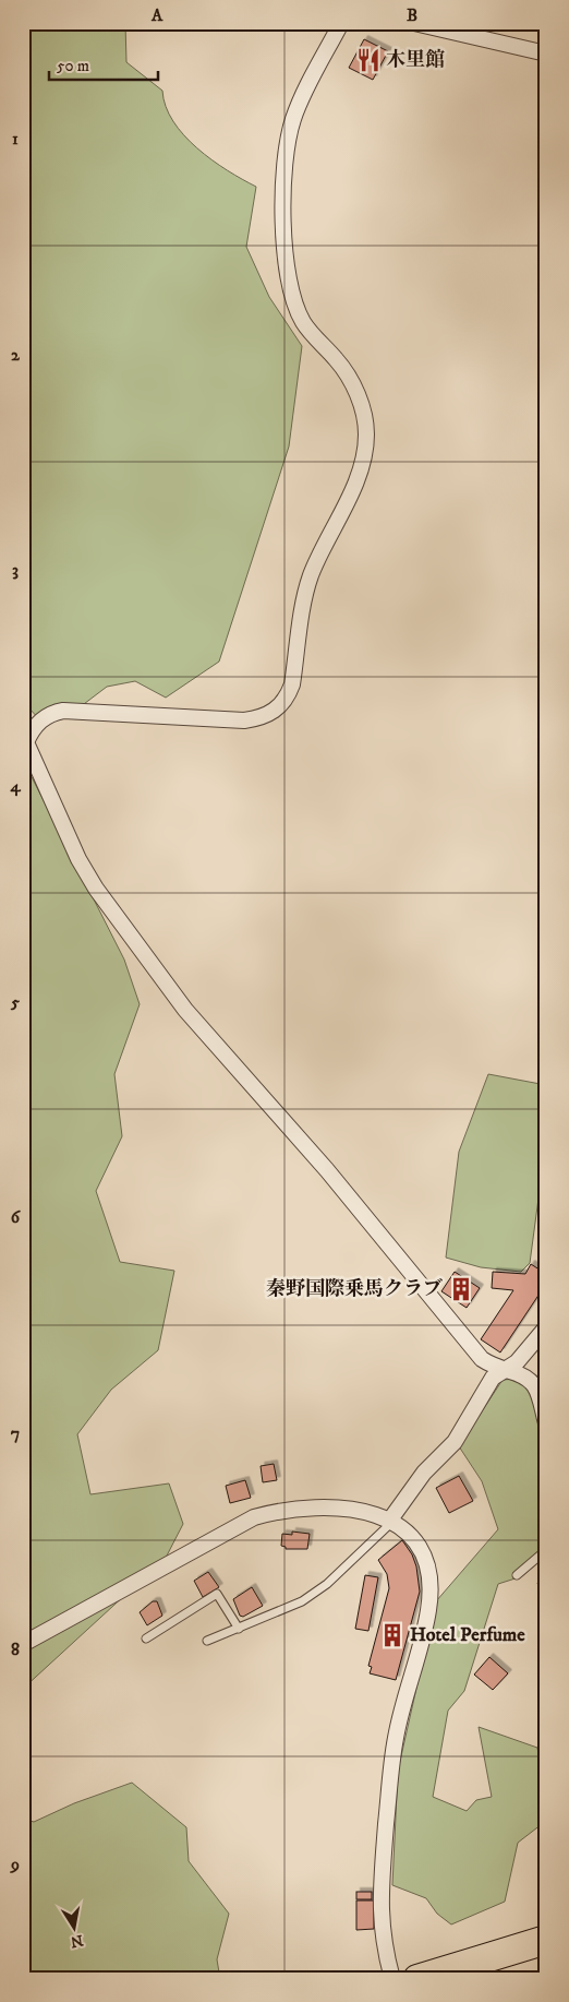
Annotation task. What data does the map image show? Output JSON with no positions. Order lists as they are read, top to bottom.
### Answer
{
  "places": {
    "restaurant": ["木里館"],
    "building": ["秦野国際乗馬クラブ", "Hotel Perfume"]
  },
  "scale_bar": "50 m",
  "north": "bottom",
  "grid": {
    "columns": ["A", "B"],
    "rows": [
      "1",
      "2",
      "3",
      "4",
      "5",
      "6",
      "7",
      "8",
      "9"
    ]
  }
}
